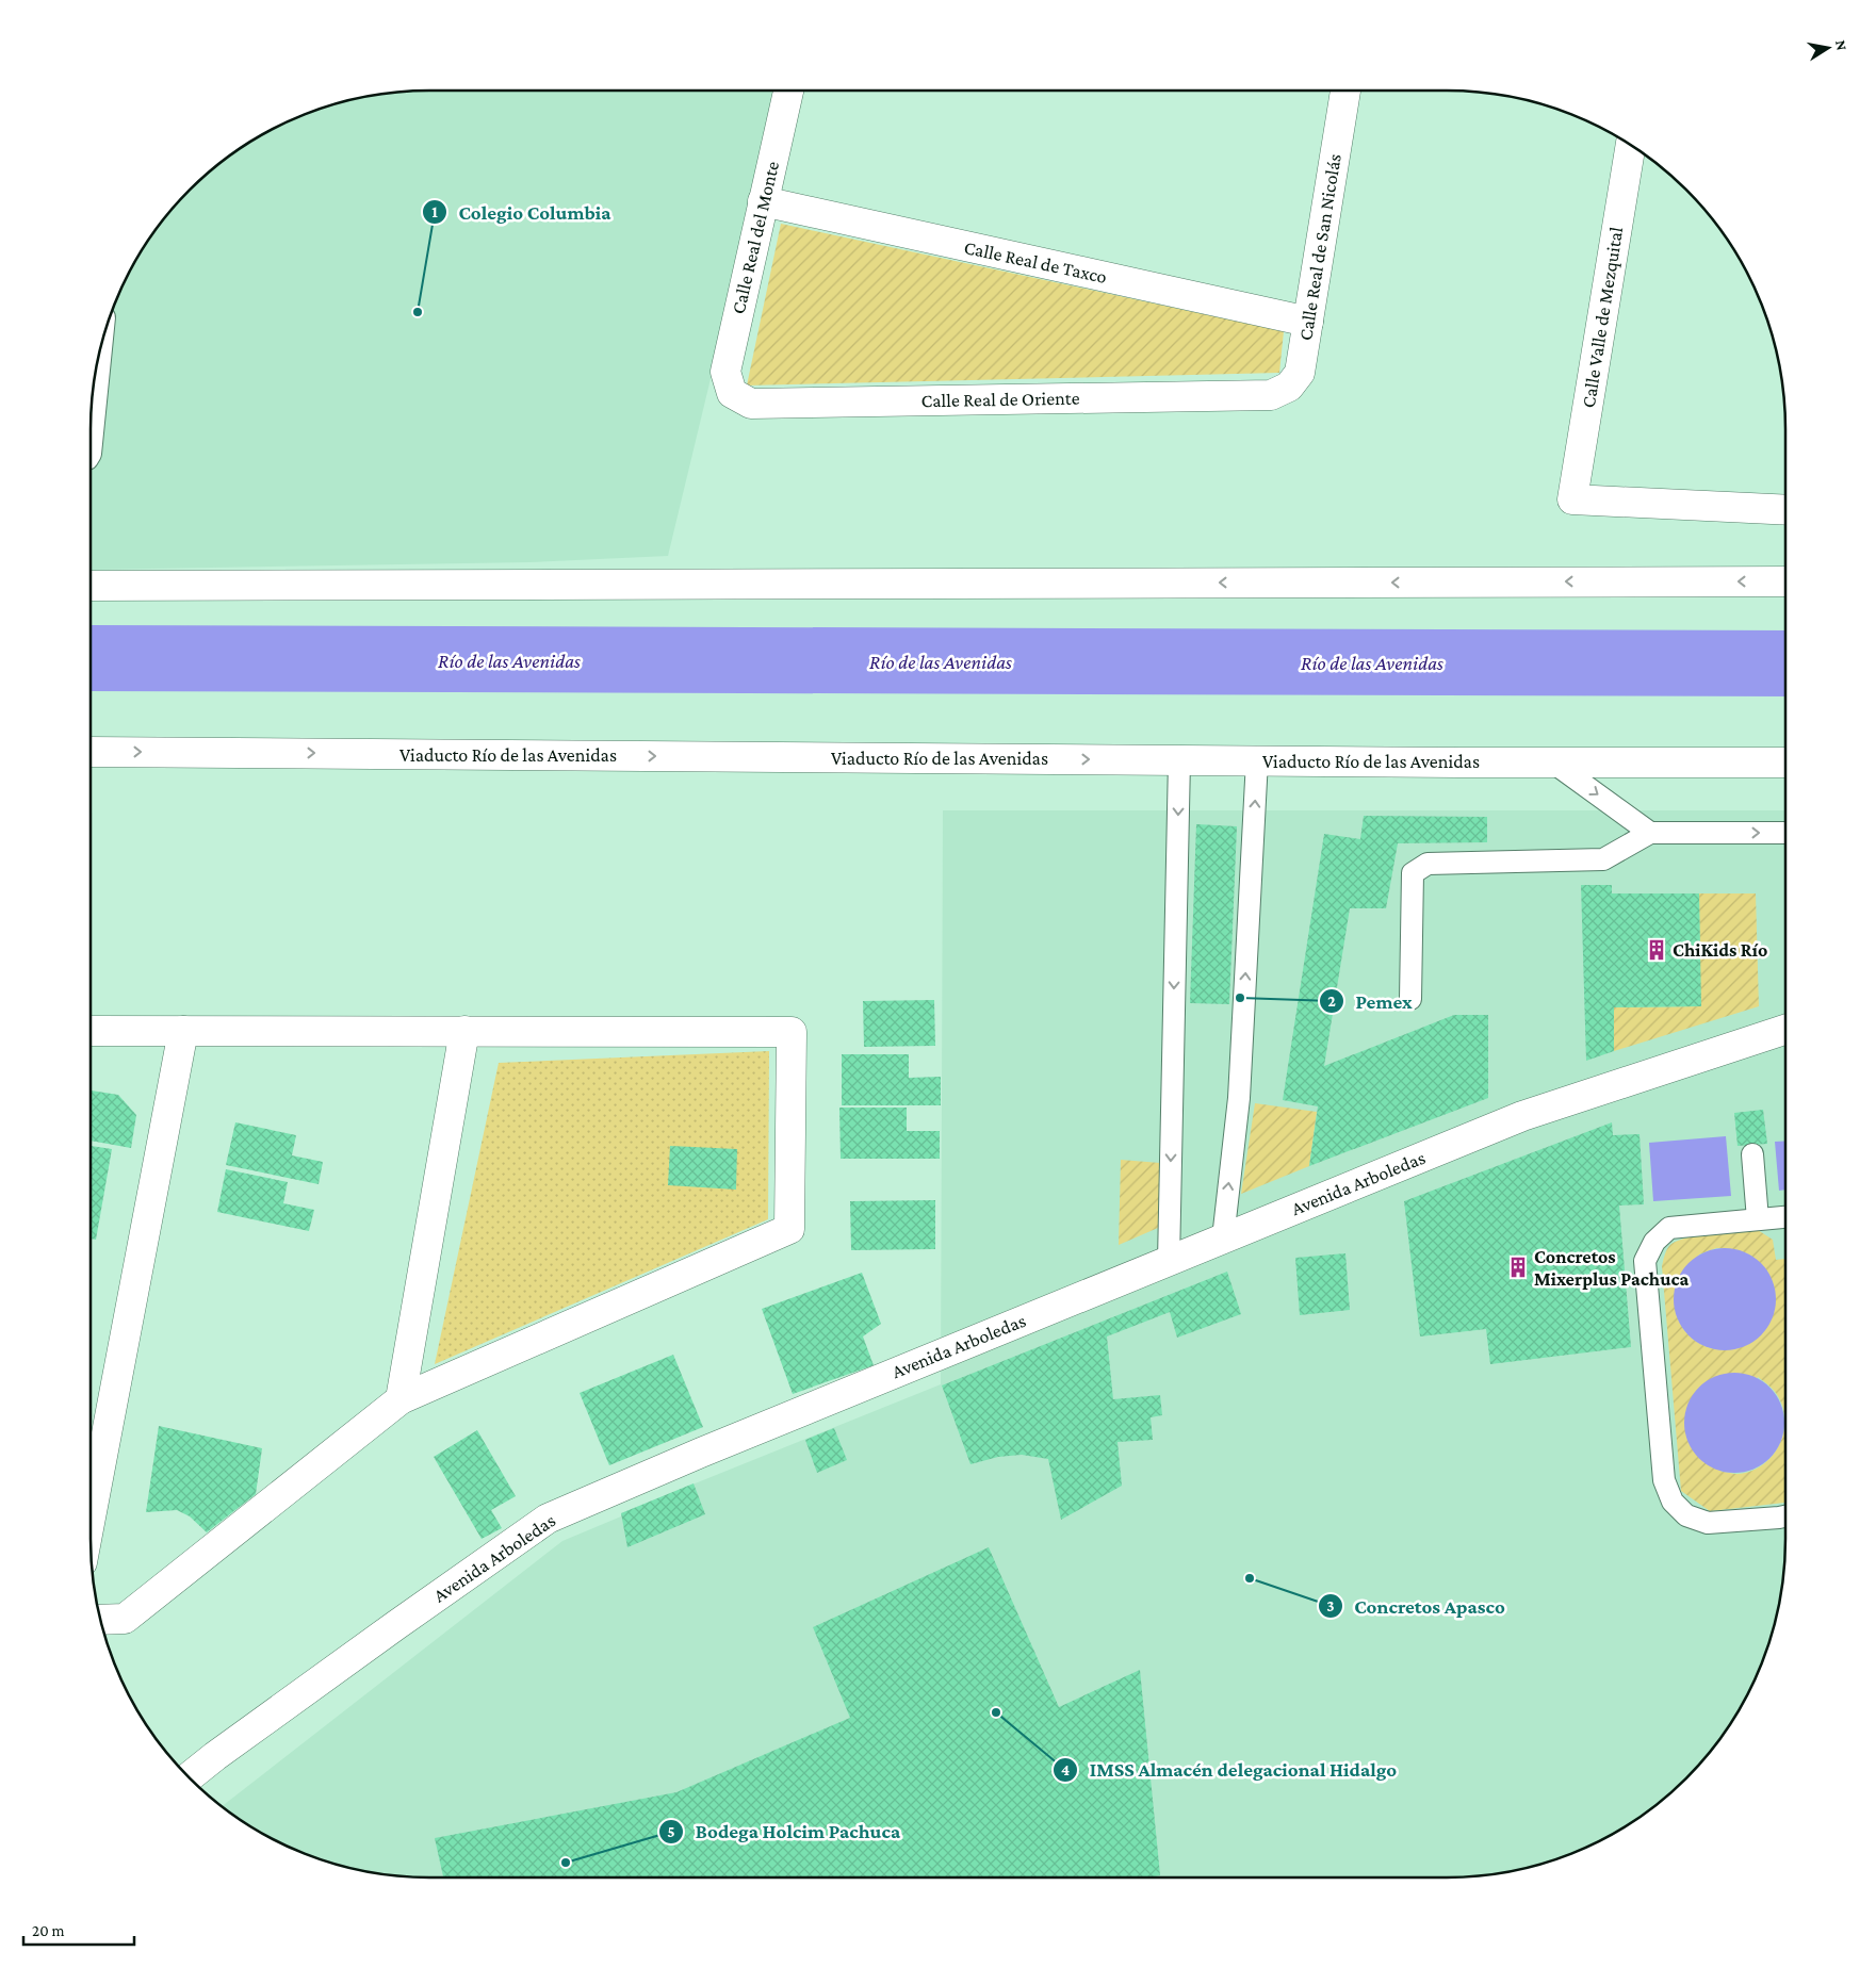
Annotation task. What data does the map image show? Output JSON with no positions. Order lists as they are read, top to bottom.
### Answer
{
  "streets": {
    "street": [
      "Calle Real del Monte",
      "Calle Real de San Nicolás",
      "Calle Real de Taxco",
      "Calle Valle de Mezquital",
      "Calle Real de Oriente",
      "Viaducto Río de las Avenidas",
      "Avenida Arboledas"
    ]
  },
  "crossings": [
    ["Calle Real del Monte", "Calle Real de Taxco"],
    ["Calle Real del Monte", "Calle Real de Oriente"],
    ["Calle Real de San Nicolás", "Calle Real de Taxco"],
    ["Calle Real de San Nicolás", "Calle Real de Oriente"]
  ],
  "water": ["Río de las Avenidas"],
  "places": {
    "other": [
      "Colegio Columbia",
      "Pemex",
      "Concretos Apasco",
      "IMSS Almacén delegacional Hidalgo",
      "Bodega Holcim Pachuca"
    ],
    "building": ["ChiKids Río", "Concretos Mixerplus Pachuca"]
  },
  "scale_bar": "20 m",
  "north": "right"
}
